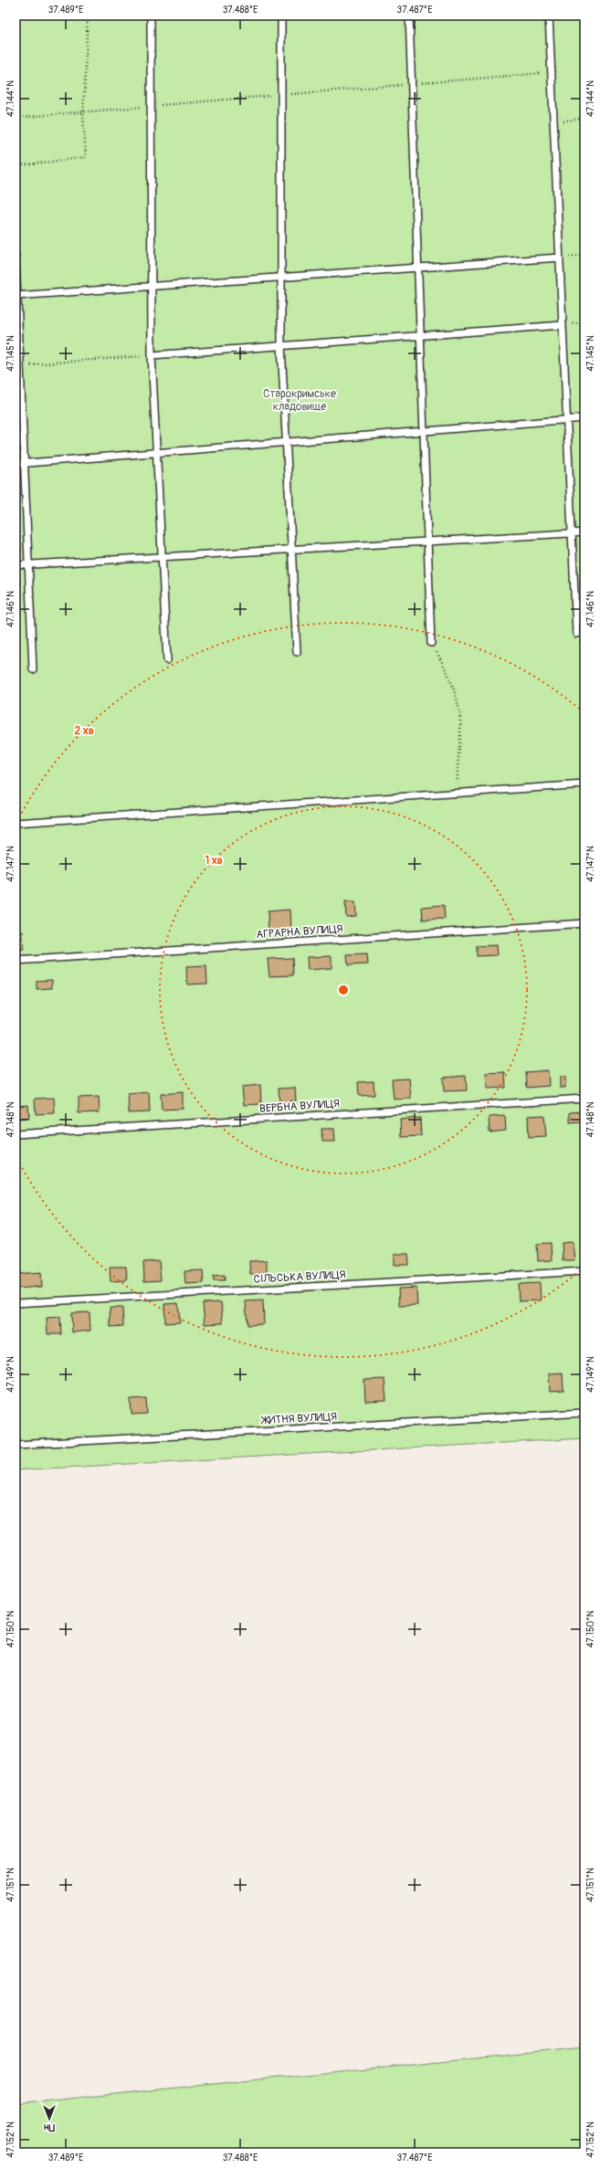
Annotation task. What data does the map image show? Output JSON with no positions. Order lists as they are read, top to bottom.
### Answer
{
  "streets": {
    "lane": [
      "АГРАРНА ВУЛИЦЯ",
      "ВЕРБНА ВУЛИЦЯ",
      "СІЛЬСЬКА ВУЛИЦЯ",
      "ЖИТНЯ ВУЛИЦЯ"
    ]
  },
  "parks": ["Старокримське кладовище"],
  "north": "bottom",
  "coordinates": [
    "37.489°E",
    "37.488°E",
    "37.487°E",
    "47.144°N",
    "47.145°N",
    "47.146°N",
    "47.147°N",
    "47.148°N",
    "47.149°N",
    "47.150°N",
    "47.151°N",
    "47.152°N"
  ],
  "rings": ["2 хв", "1 хв"]
}
